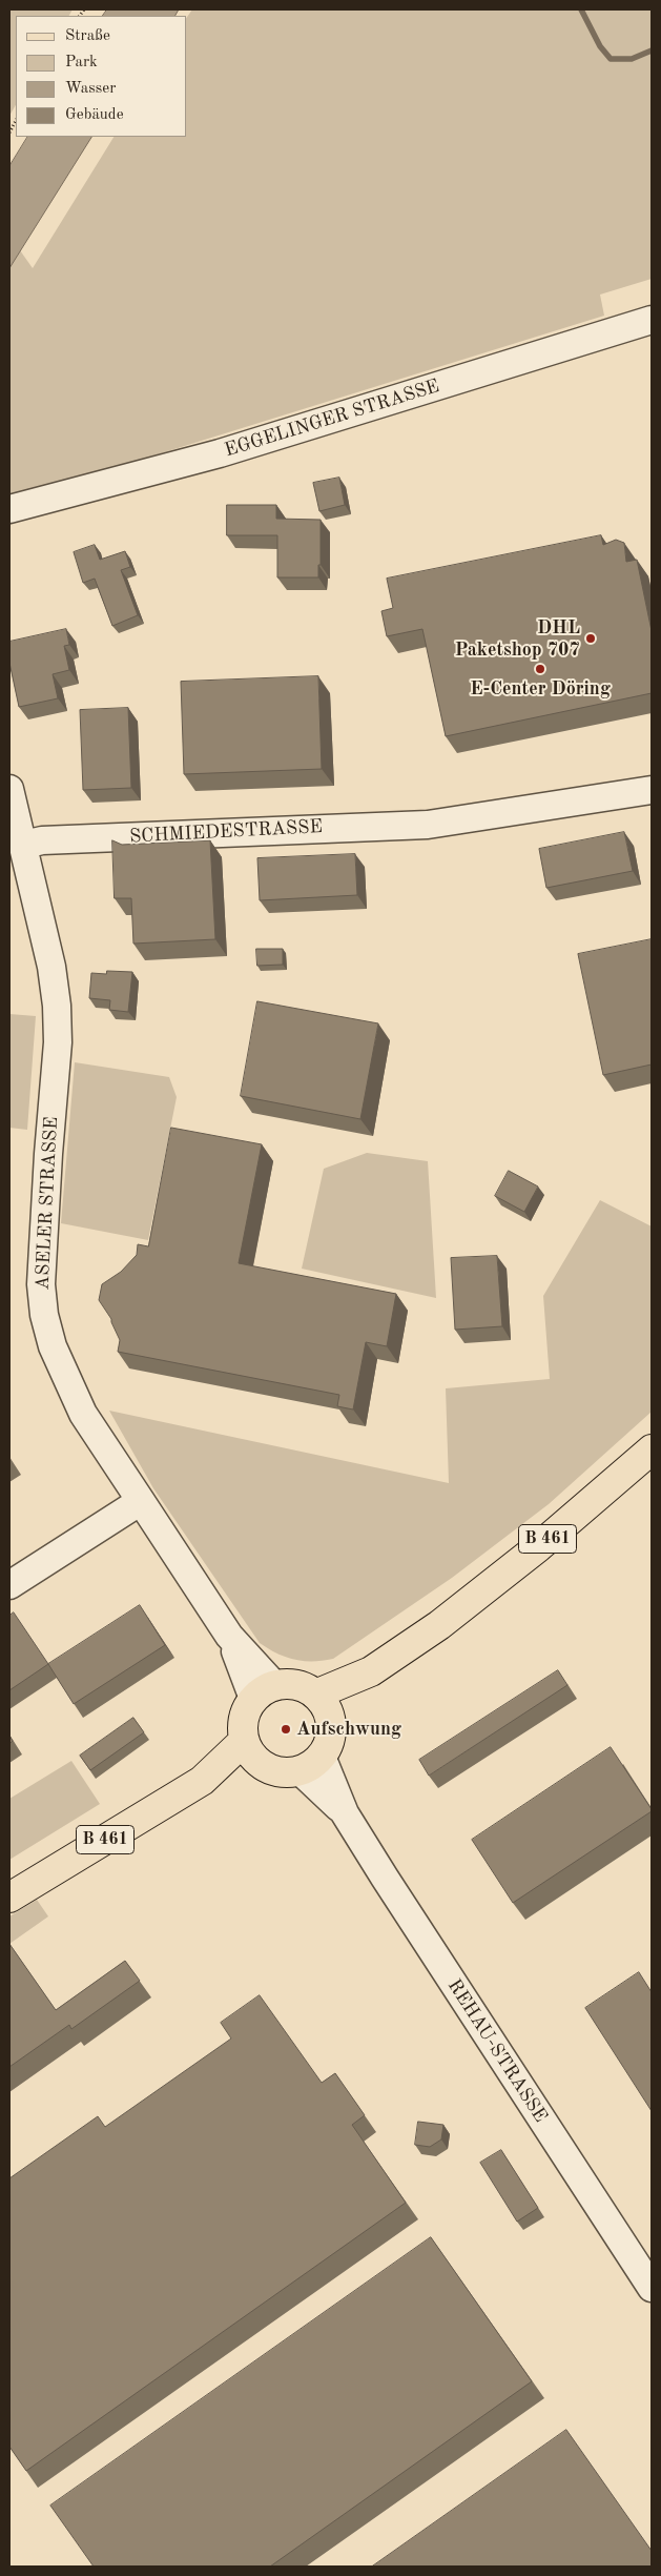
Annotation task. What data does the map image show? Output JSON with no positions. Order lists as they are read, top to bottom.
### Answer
{
  "streets": {
    "main road": ["B 461"],
    "street": [
      "EGGELINGER STRASSE",
      "SCHMIEDESTRASSE",
      "ASELER STRASSE",
      "REHAU-STRASSE"
    ]
  },
  "crossings": [
    ["SCHMIEDESTRASSE", "ASELER STRASSE"],
    ["ASELER STRASSE", "B 461"],
    ["ASELER STRASSE", "REHAU-STRASSE"],
    ["B 461", "REHAU-STRASSE"]
  ],
  "places": ["DHL Paketshop 707", "E-Center Döring", "Aufschwung"],
  "legend": [
    "Straße",
    "Park",
    "Wasser",
    "Gebäude"
  ]
}
